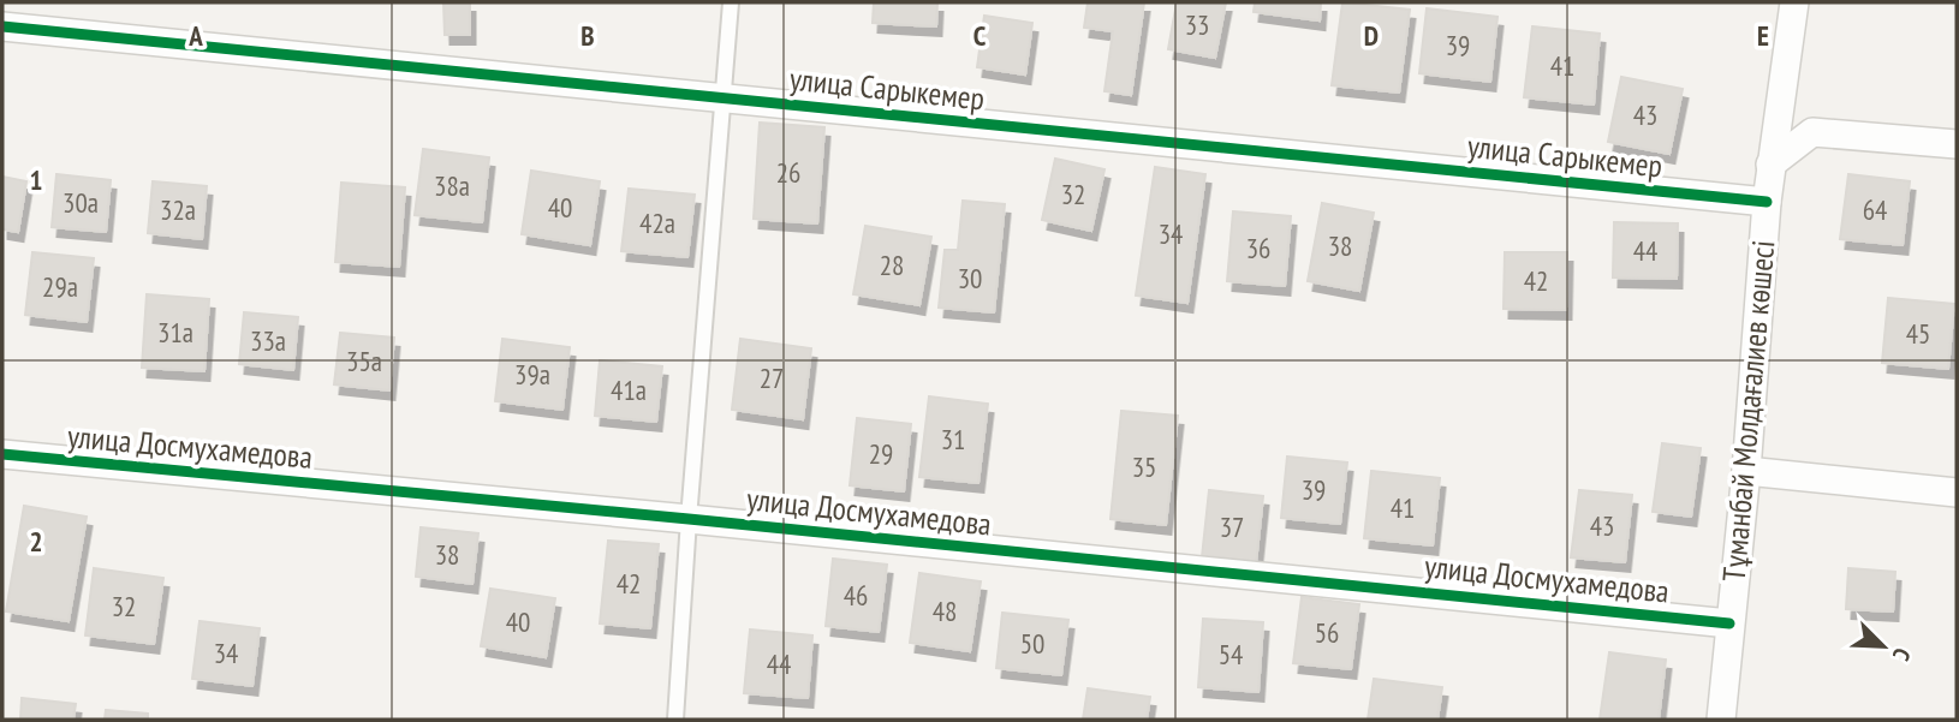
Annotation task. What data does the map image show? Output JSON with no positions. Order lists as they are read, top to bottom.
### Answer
{
  "streets": {
    "street": ["улица Сарыкемер", "Тұманбай Молдағалиев көшесі", "улица Досмухамедова"]
  },
  "crossings": [
    ["улица Сарыкемер", "Тұманбай Молдағалиев көшесі"],
    ["Тұманбай Молдағалиев көшесі", "улица Досмухамедова"]
  ],
  "house_numbers": [
    "33",
    "39",
    "41",
    "43",
    "26",
    "38а",
    "32",
    "30а",
    "40",
    "32а",
    "64",
    "42а",
    "34",
    "38",
    "36",
    "44",
    "28",
    "30",
    "42",
    "29а",
    "31а",
    "45",
    "33а",
    "35а",
    "39а",
    "27",
    "41а",
    "31",
    "29",
    "35",
    "39",
    "41",
    "43",
    "37",
    "38",
    "42",
    "46",
    "32",
    "48",
    "40",
    "56",
    "50",
    "34",
    "54",
    "44"
  ],
  "north": "bottom right",
  "grid": {
    "columns": [
      "A",
      "B",
      "C",
      "D",
      "E"
    ],
    "rows": ["1", "2"]
  }
}
